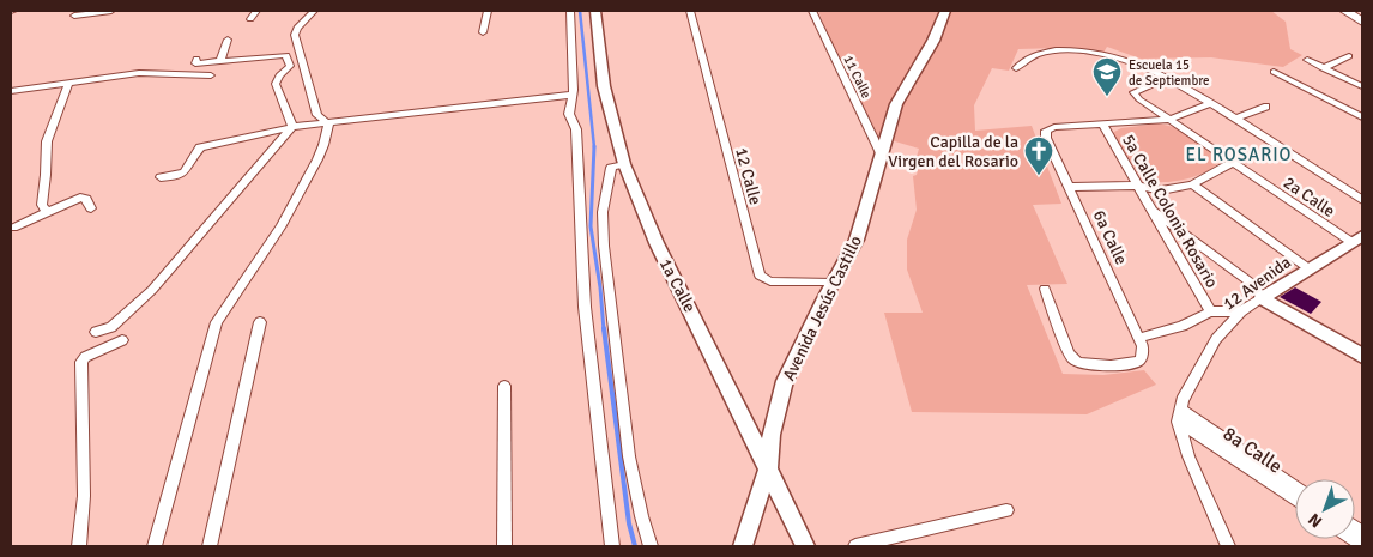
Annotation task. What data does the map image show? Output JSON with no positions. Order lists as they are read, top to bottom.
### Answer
{
  "streets": {
    "street": [
      "11 Calle",
      "12 Calle",
      "2a Calle",
      "5a Calle Colonia Rosario",
      "6a Calle",
      "12 Avenida",
      "1a Calle",
      "Avenida Jesús Castillo",
      "8a Calle"
    ]
  },
  "crossings": [
    ["11 Calle", "Avenida Jesús Castillo"],
    ["12 Calle", "Avenida Jesús Castillo"],
    ["2a Calle", "12 Avenida"],
    ["5a Calle Colonia Rosario", "6a Calle"],
    ["12 Avenida", "8a Calle"],
    ["1a Calle", "Avenida Jesús Castillo"]
  ],
  "districts": ["EL ROSARIO"],
  "places": {
    "school or university": ["Escuela 15 de Septiembre"],
    "church": ["Capilla de la Virgen del Rosario"]
  },
  "north": "bottom left"
}
